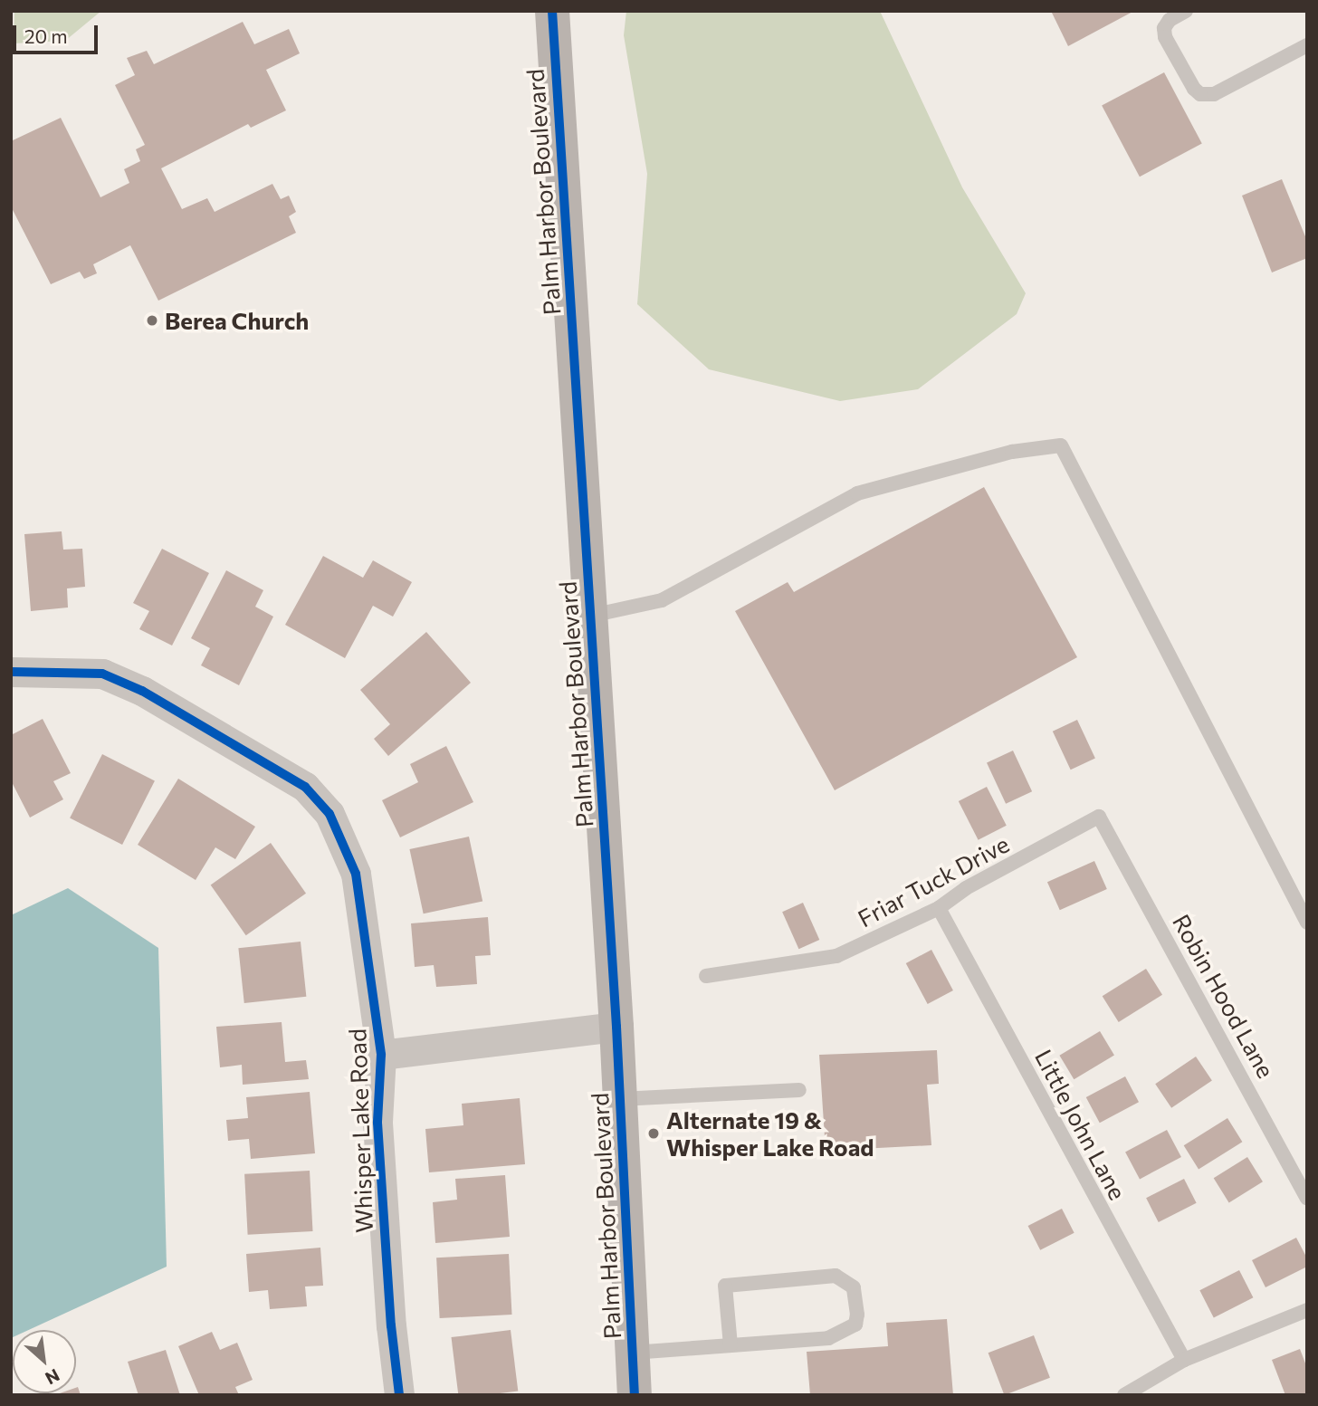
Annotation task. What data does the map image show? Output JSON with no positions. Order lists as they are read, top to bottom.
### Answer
{
  "streets": {
    "main road": ["Palm Harbor Boulevard"],
    "street": ["Whisper Lake Road"],
    "lane": ["Friar Tuck Drive", "Robin Hood Lane", "Little John Lane"]
  },
  "crossings": [
    ["Palm Harbor Boulevard", "Whisper Lake Road"],
    ["Friar Tuck Drive", "Robin Hood Lane"],
    ["Friar Tuck Drive", "Little John Lane"]
  ],
  "places": ["Berea Church", "Alternate 19 & Whisper Lake Road"],
  "scale_bar": "20 m",
  "north": "bottom right"
}
